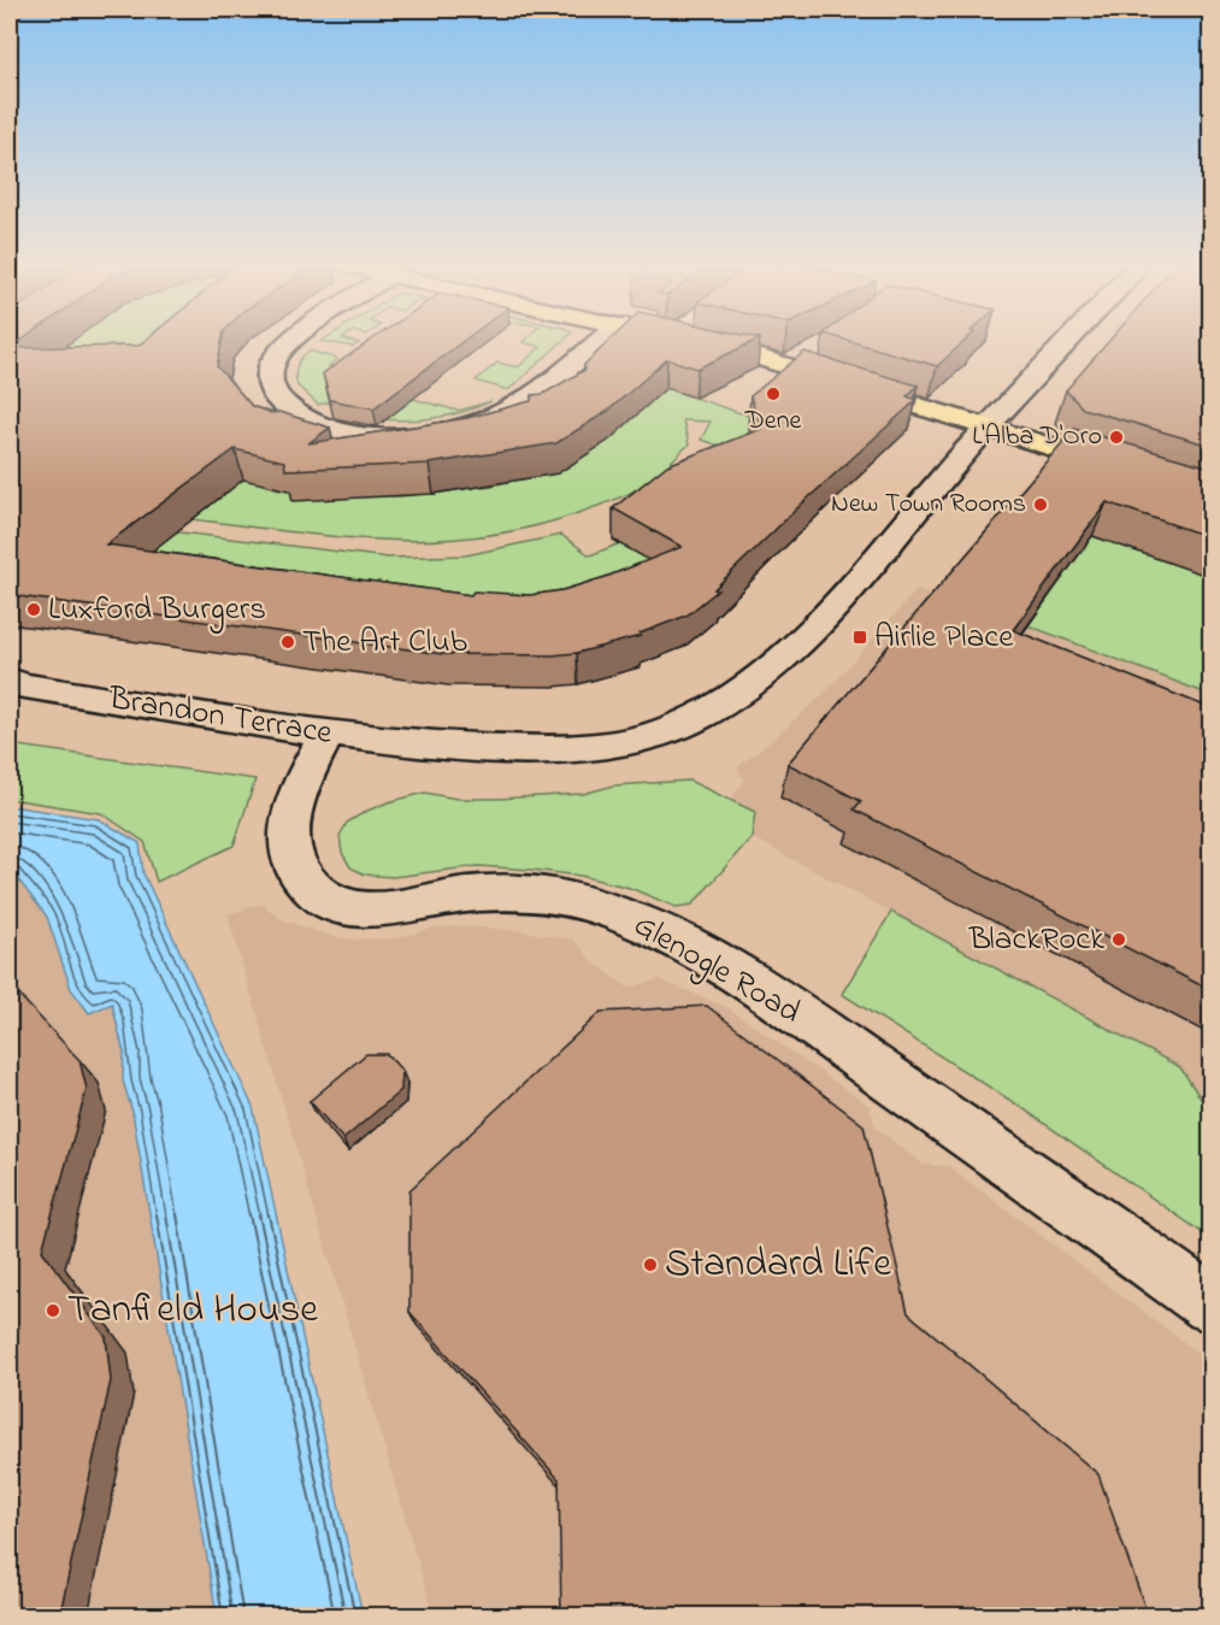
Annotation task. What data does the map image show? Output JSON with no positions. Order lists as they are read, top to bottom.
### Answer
{
  "streets": {
    "street": ["Brandon Terrace", "Glenogle Road"]
  },
  "crossings": [
    ["Brandon Terrace", "Glenogle Road"]
  ],
  "places": {
    "other": [
      "Dene",
      "L'Alba D'Oro",
      "New Town Rooms",
      "Luxford Burgers",
      "The Art Club",
      "BlackRock",
      "Standard Life",
      "Tanfield House"
    ],
    "transit": ["Airlie Place"]
  }
}
